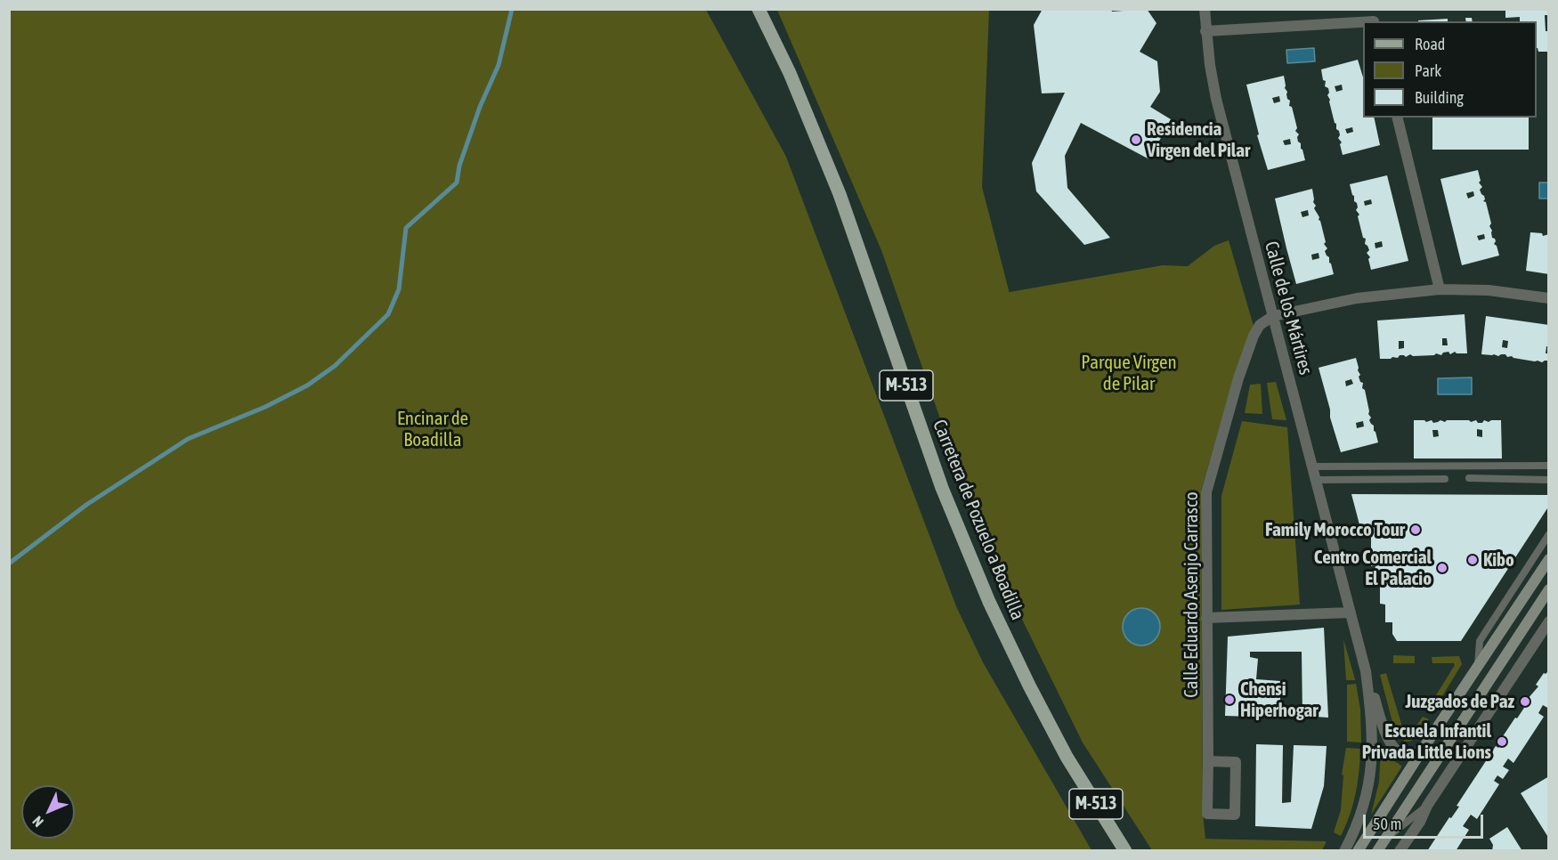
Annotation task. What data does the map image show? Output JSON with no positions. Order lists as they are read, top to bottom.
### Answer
{
  "streets": {
    "main road": ["M-513", "Carretera de Pozuelo a Boadilla"],
    "street": ["Calle de los Mártires", "Calle Eduardo Asenjo Carrasco"]
  },
  "crossings": [
    ["Calle de los Mártires", "Calle Eduardo Asenjo Carrasco"]
  ],
  "parks": ["Parque Virgen de Pilar", "Encinar de Boadilla"],
  "places": [
    "Residencia Virgen del Pilar",
    "Family Morocco Tour",
    "Kibo",
    "Centro Comercial El Palacio",
    "Chensi Hiperhogar",
    "Juzgados de Paz",
    "Escuela Infantil Privada Little Lions"
  ],
  "legend": ["Road", "Park", "Building"],
  "scale_bar": "50 m",
  "north": "bottom left"
}
